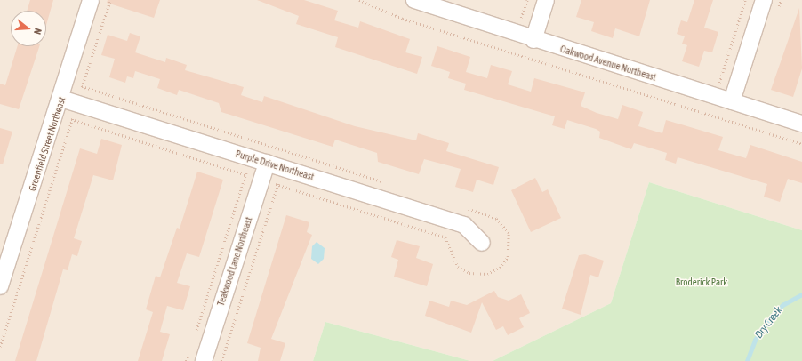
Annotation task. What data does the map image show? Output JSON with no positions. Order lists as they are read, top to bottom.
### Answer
{
  "streets": {
    "street": [
      "Oakwood Avenue Northeast",
      "Greenfield Street Northeast",
      "Purple Drive Northeast",
      "Teakwood Lane Northeast"
    ]
  },
  "crossings": [
    ["Greenfield Street Northeast", "Purple Drive Northeast"],
    ["Purple Drive Northeast", "Teakwood Lane Northeast"]
  ],
  "water": ["Dry Creek"],
  "parks": ["Broderick Park"],
  "north": "right"
}
